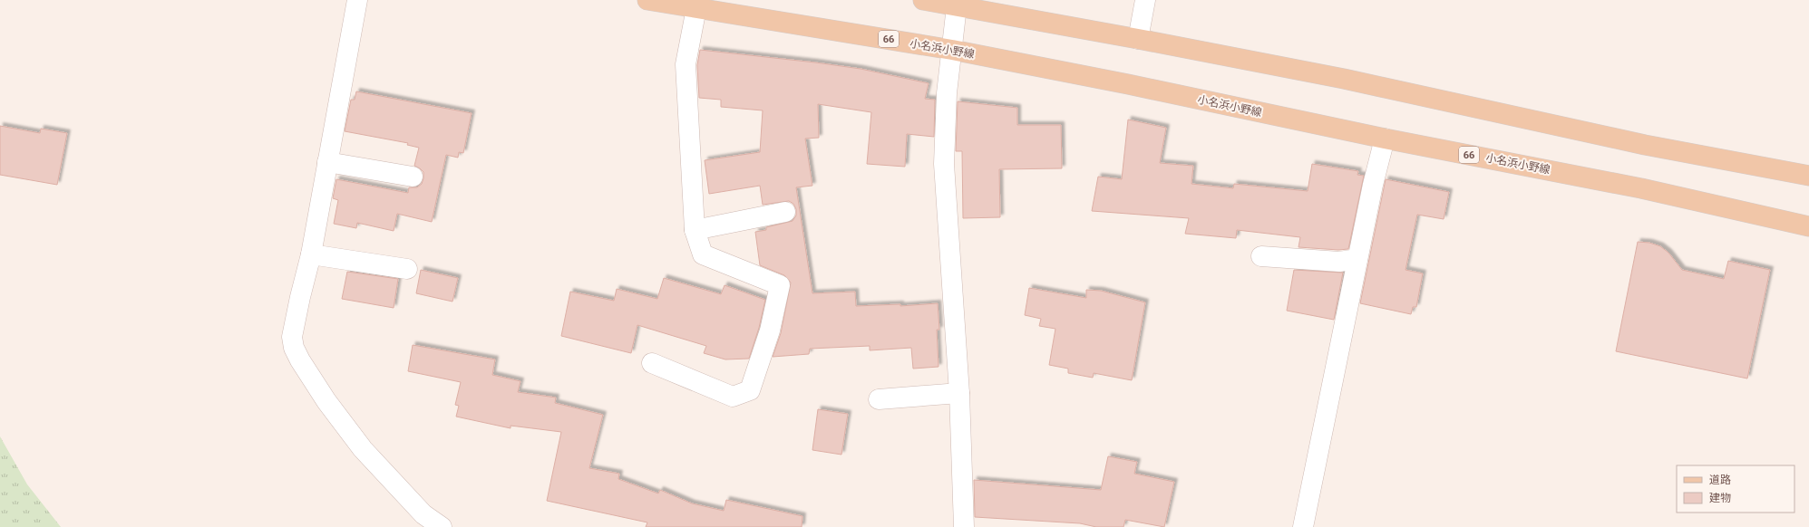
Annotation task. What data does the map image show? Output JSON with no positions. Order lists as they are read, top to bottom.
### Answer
{
  "streets": {
    "main road": ["66", "小名浜小野線"]
  },
  "legend": ["道路", "建物"]
}
